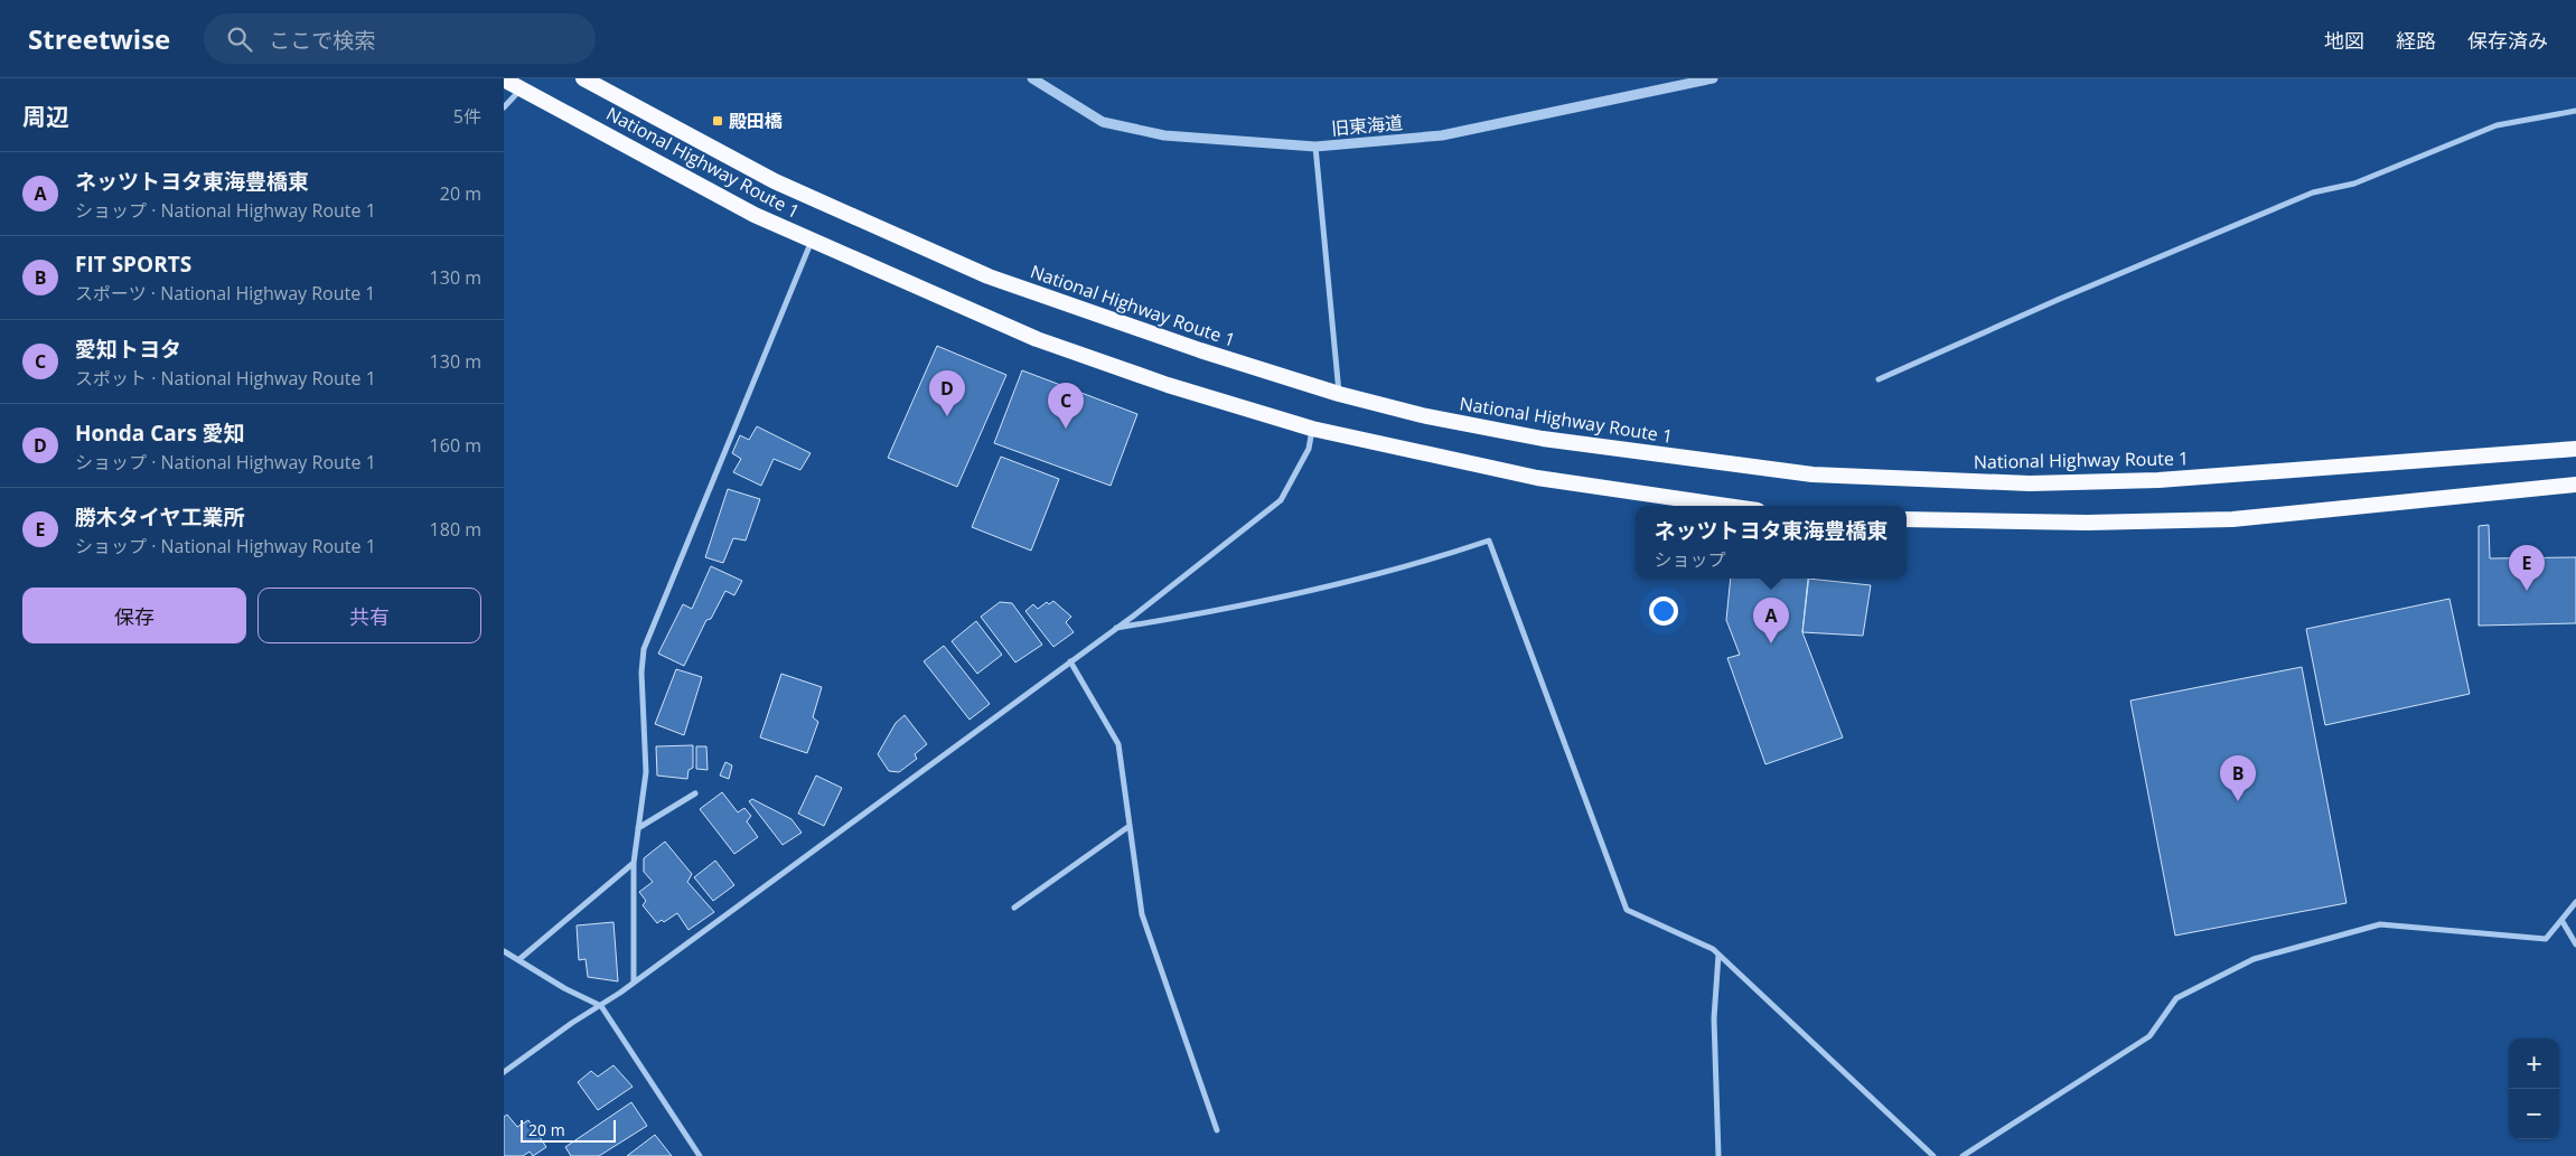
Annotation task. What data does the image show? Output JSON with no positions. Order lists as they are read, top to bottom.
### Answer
{
  "streets": {
    "highway": ["National Highway Route 1"],
    "street": ["旧東海道"]
  },
  "places": {
    "transit": ["殿田橋"]
  },
  "scale_bar": "20 m",
  "page": {
    "header": "Streetwise",
    "search": "ここで検索",
    "nav": ["地図", "経路", "保存済み"],
    "heading": ["周辺", "5件"],
    "list": [
      {
        "mark": "A",
        "name": "ネッツトヨタ東海豊橋東",
        "note": "ショップ · National Highway Route 1",
        "value": "20 m"
      },
      {
        "mark": "B",
        "name": "FIT SPORTS",
        "note": "スポーツ · National Highway Route 1",
        "value": "130 m"
      },
      {
        "mark": "C",
        "name": "愛知トヨタ",
        "note": "スポット · National Highway Route 1",
        "value": "130 m"
      },
      {
        "mark": "D",
        "name": "Honda Cars 愛知",
        "note": "ショップ · National Highway Route 1",
        "value": "160 m"
      },
      {
        "mark": "E",
        "name": "勝木タイヤ工業所",
        "note": "ショップ · National Highway Route 1",
        "value": "180 m"
      }
    ],
    "pins": [
      "D",
      "C",
      "E",
      "A",
      "B"
    ],
    "popup": ["ネッツトヨタ東海豊橋東", "ショップ"],
    "buttons": ["保存", "共有"],
    "map_buttons": ["+", "−"],
    "scale": "20 m"
  }
}
